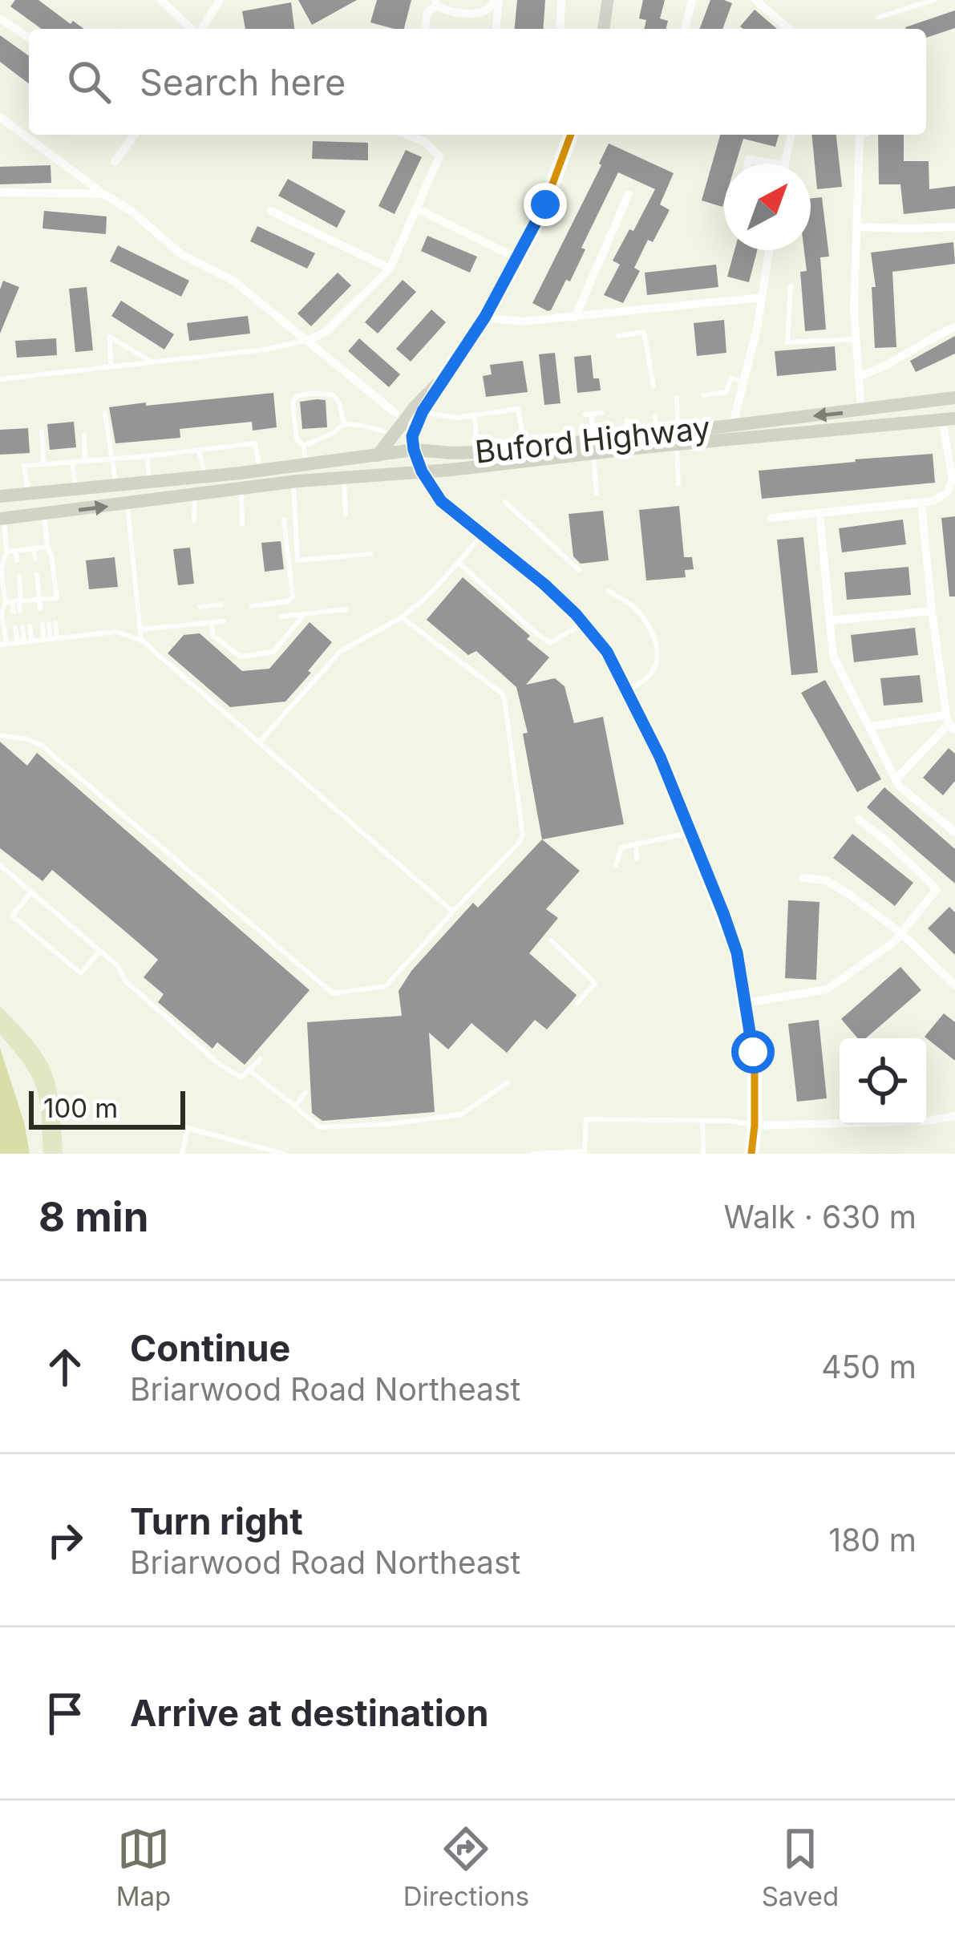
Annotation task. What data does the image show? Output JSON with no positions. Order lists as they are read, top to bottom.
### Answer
{
  "streets": {
    "main road": ["Buford Highway"]
  },
  "scale_bar": "100 m",
  "north": "top right",
  "page": {
    "search": "Search here",
    "scale": "100 m",
    "heading": ["8 min", "Walk · 630 m"],
    "list": [
      ["Continue", "Briarwood Road Northeast", "450 m"],
      ["Turn right", "Briarwood Road Northeast", "180 m"],
      "Arrive at destination"
    ],
    "nav": ["Map", "Directions", "Saved"]
  }
}
